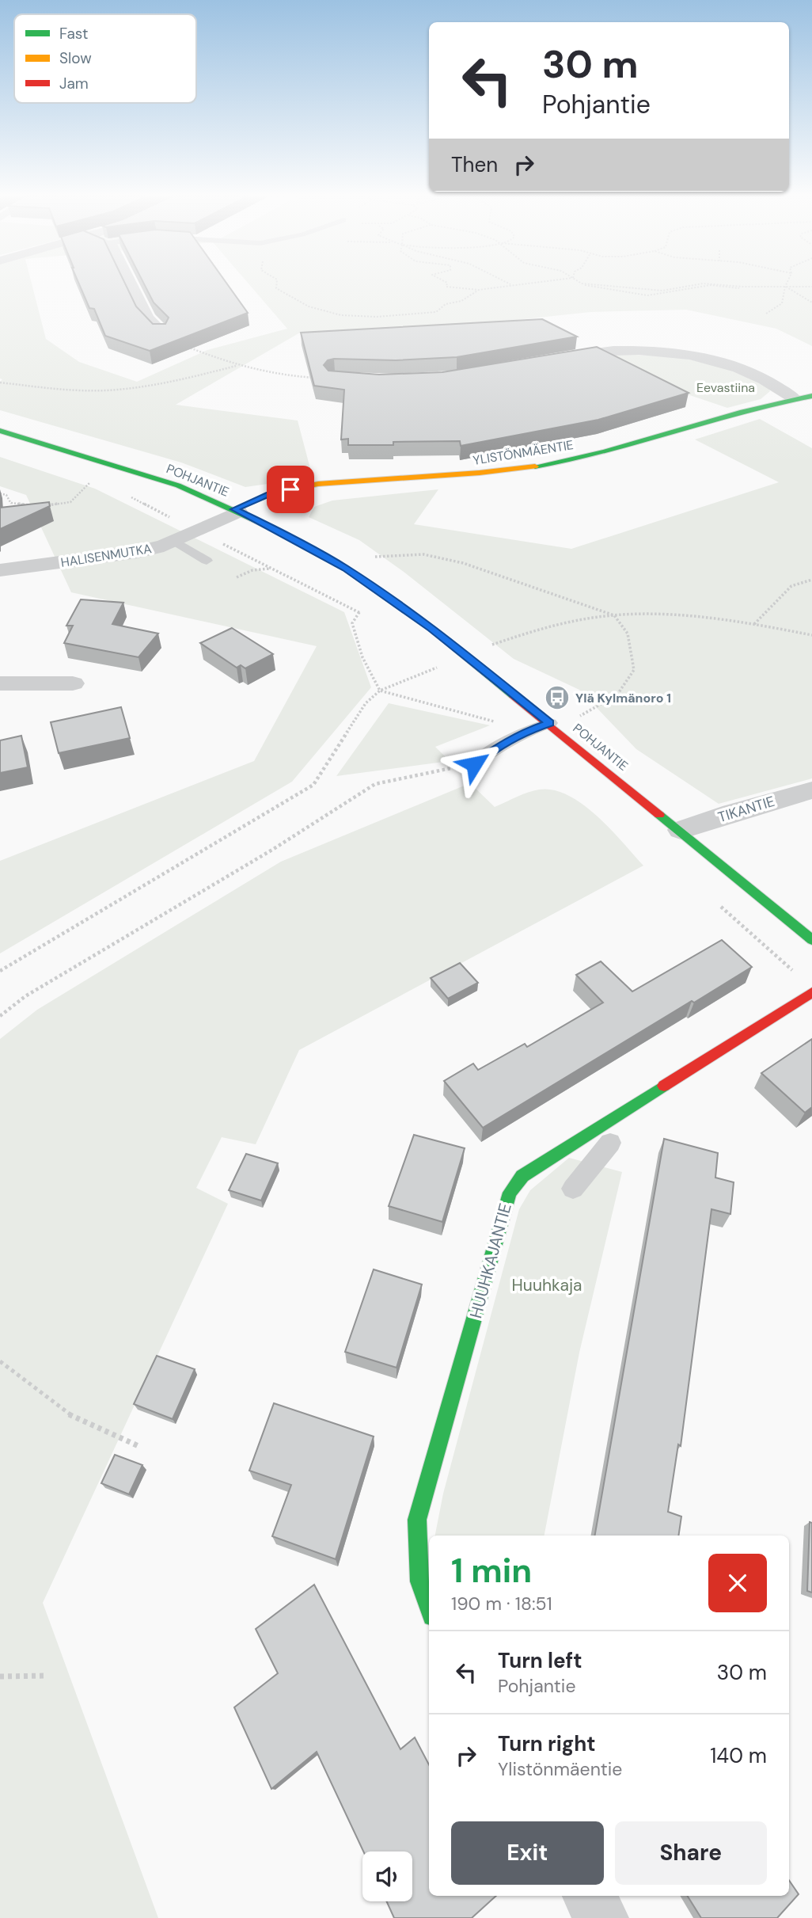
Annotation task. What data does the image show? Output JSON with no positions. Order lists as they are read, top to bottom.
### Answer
{
  "streets": {
    "street": [
      "YLISTÖNMÄENTIE",
      "POHJANTIE",
      "HALISENMUTKA",
      "TIKANTIE",
      "HUUHKAJANTIE"
    ]
  },
  "crossings": [
    ["YLISTÖNMÄENTIE", "POHJANTIE"],
    ["YLISTÖNMÄENTIE", "HALISENMUTKA"],
    ["POHJANTIE", "HALISENMUTKA"],
    ["POHJANTIE", "TIKANTIE"]
  ],
  "parks": ["Eevastiina", "Huuhkaja"],
  "places": {
    "bus stop": ["Ylä Kylmänoro 1"]
  },
  "legend": ["Fast", "Slow", "Jam"],
  "page": {
    "turn": ["30 m", "Pohjantie"],
    "then": "Then",
    "heading": ["1 min", "190 m · 18:51"],
    "list": [
      {
        "name": "Turn left",
        "note": "Pohjantie",
        "value": "30 m"
      },
      {
        "name": "Turn right",
        "note": "Ylistönmäentie",
        "value": "140 m"
      }
    ],
    "buttons": ["Exit", "Share"]
  }
}
